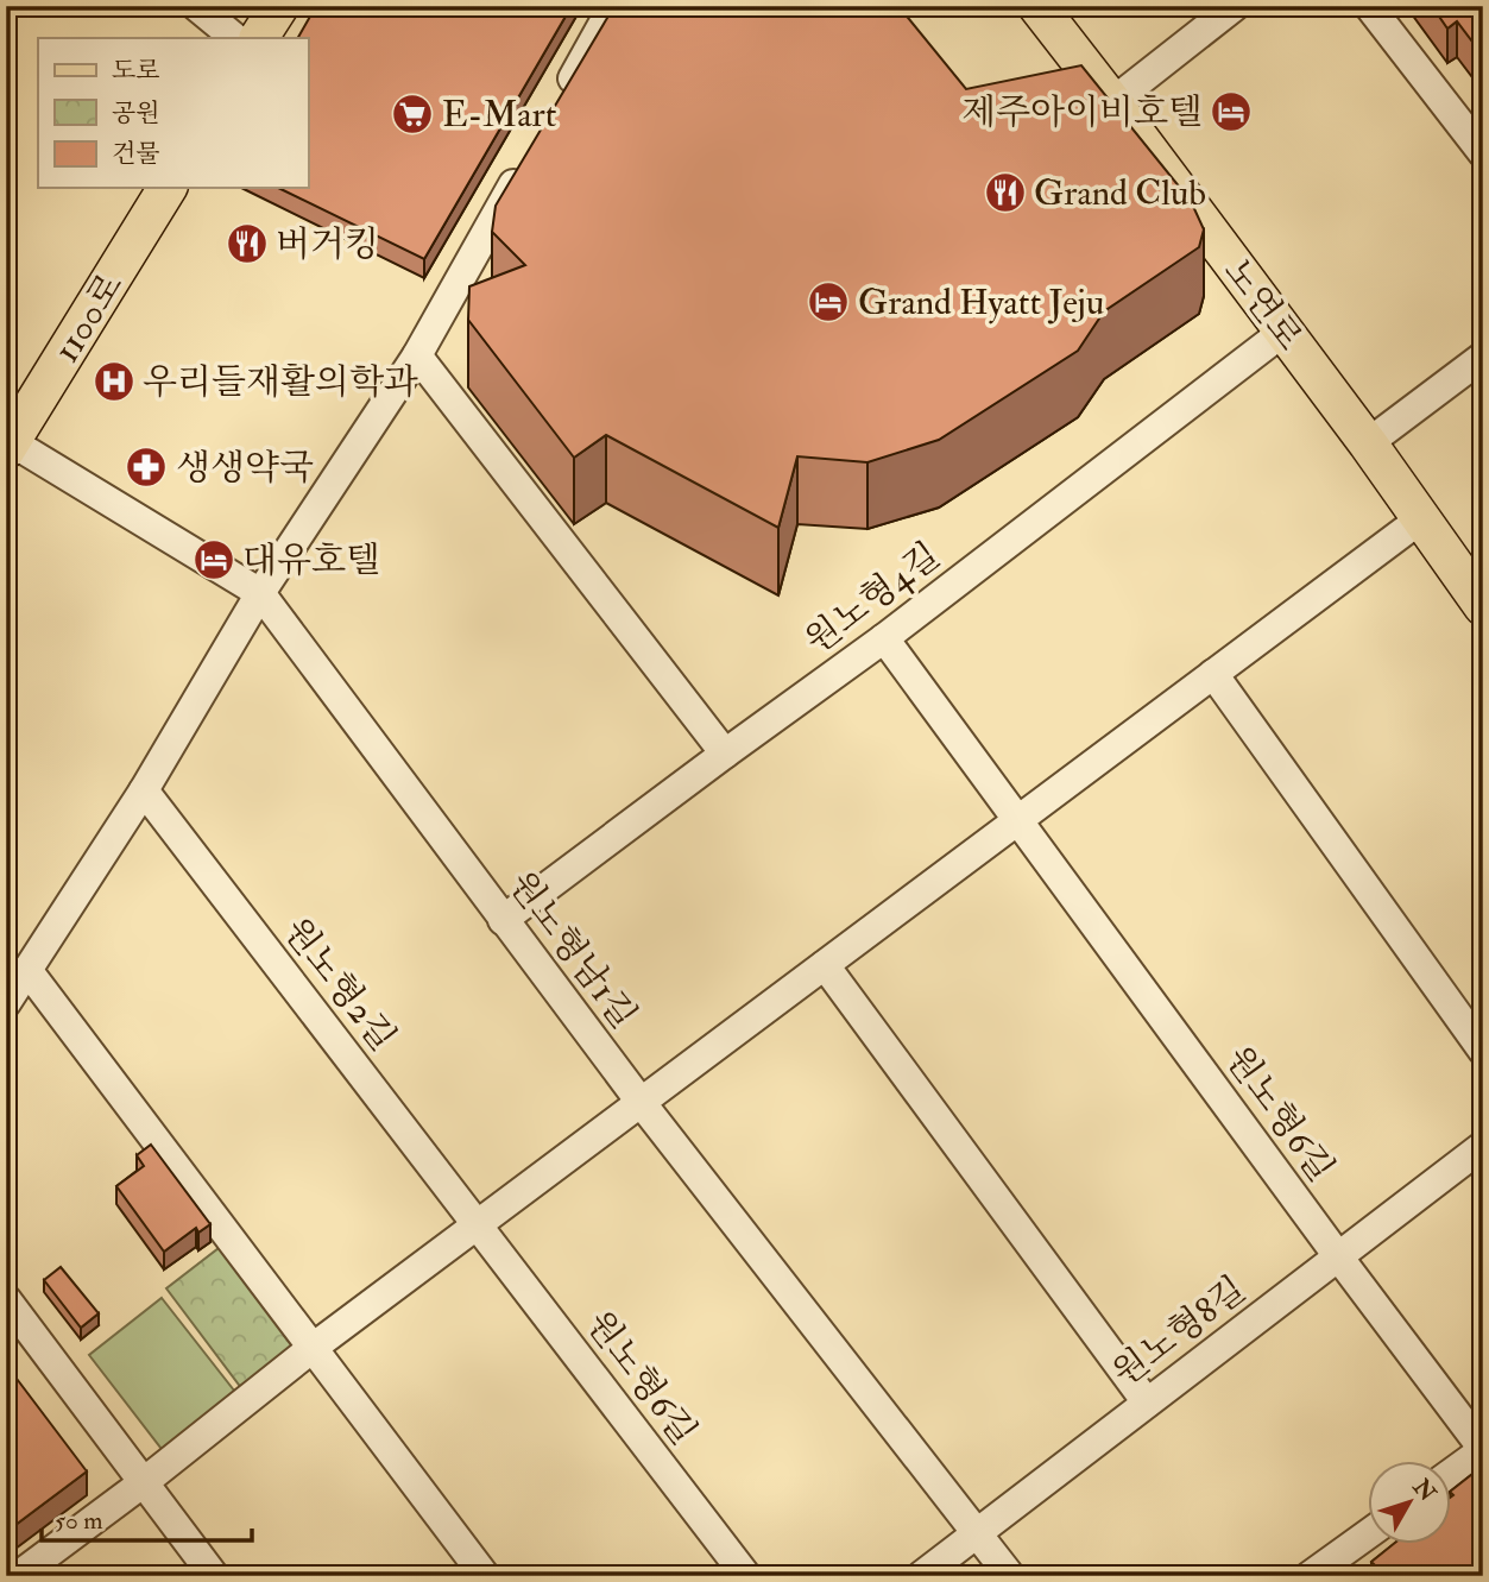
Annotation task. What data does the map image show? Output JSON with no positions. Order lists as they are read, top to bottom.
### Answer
{
  "streets": {
    "main road": ["노연로", "1100로"],
    "street": [
      "원노형4길",
      "원노형남1길",
      "원노형2길",
      "원노형6길",
      "원노형8길"
    ]
  },
  "crossings": [
    ["노연로", "원노형4길"],
    ["1100로", "원노형남1길"],
    ["원노형4길", "원노형남1길"],
    ["원노형4길", "원노형6길"],
    ["원노형남1길", "원노형8길"],
    ["원노형2길", "원노형6길"],
    ["원노형6길", "원노형8길"]
  ],
  "places": {
    "hotel": ["제주아이비호텔", "Grand Hyatt Jeju", "대유호텔"],
    "supermarket": ["E-Mart"],
    "restaurant": ["Grand Club", "버거킹"],
    "hospital": ["우리들재활의학과"],
    "pharmacy": ["생생약국"]
  },
  "legend": ["도로", "공원", "건물"],
  "scale_bar": "50 m",
  "north": "top right"
}
